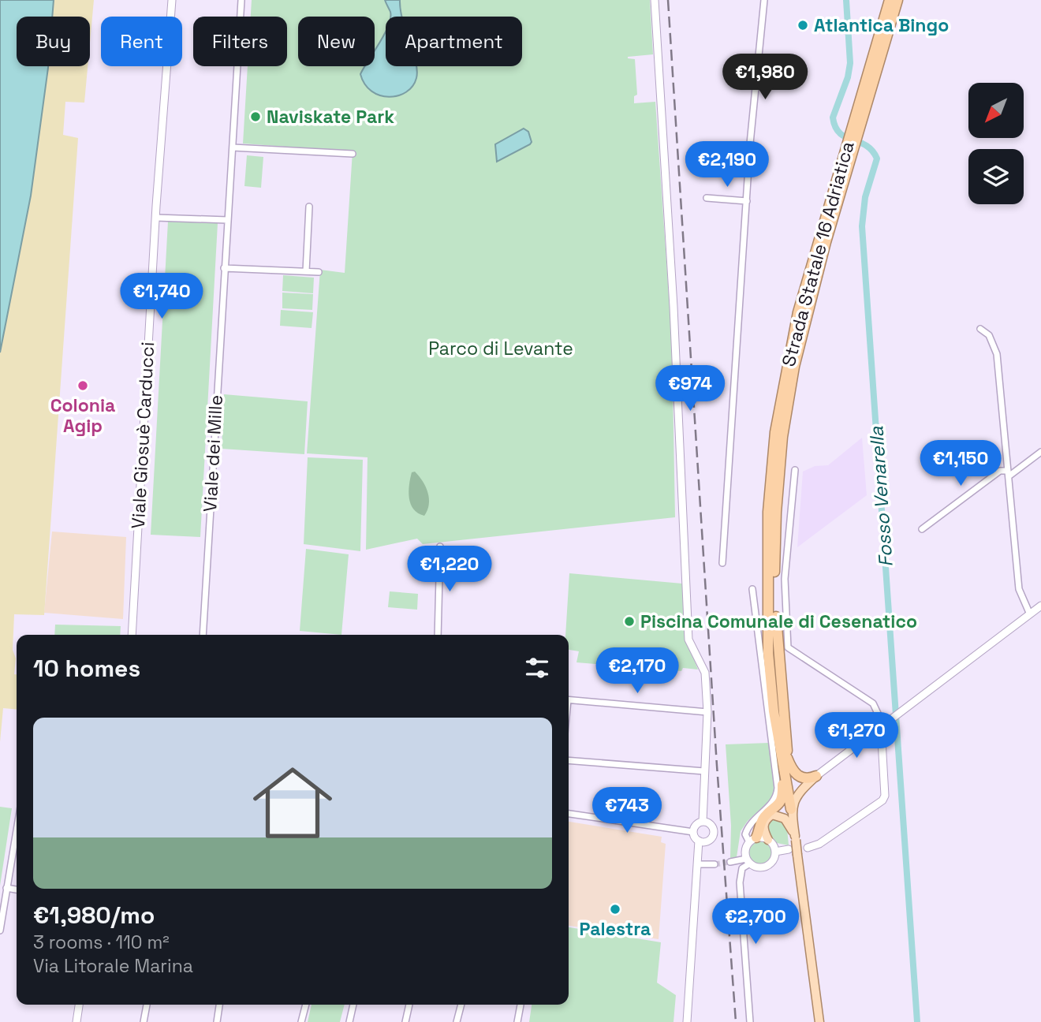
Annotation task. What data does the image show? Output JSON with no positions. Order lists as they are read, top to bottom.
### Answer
{
  "streets": {
    "highway": ["Strada Statale 16 Adriatica"],
    "street": ["Viale Giosuè Carducci", "Viale dei Mille"]
  },
  "water": ["Fosso Venarella"],
  "parks": ["Parco di Levante"],
  "places": [
    "Atlantica Bingo",
    "Naviskate Park",
    "Colonia Agip",
    "Piscina Comunale di Cesenatico",
    "Palestra"
  ],
  "north": "bottom left",
  "page": {
    "chip": [
      "Buy",
      "Rent",
      "Filters",
      "New",
      "Apartment"
    ],
    "price": [
      "€1,980",
      "€2,190",
      "€1,740",
      "€974",
      "€1,150",
      "€1,220",
      "€2,170",
      "€1,270",
      "€743",
      "€2,700"
    ],
    "heading": "10 homes",
    "list": [
      {
        "name": "€1,980/mo",
        "note": "3 rooms · 110 m² · Via Litorale Marina"
      }
    ]
  }
}
